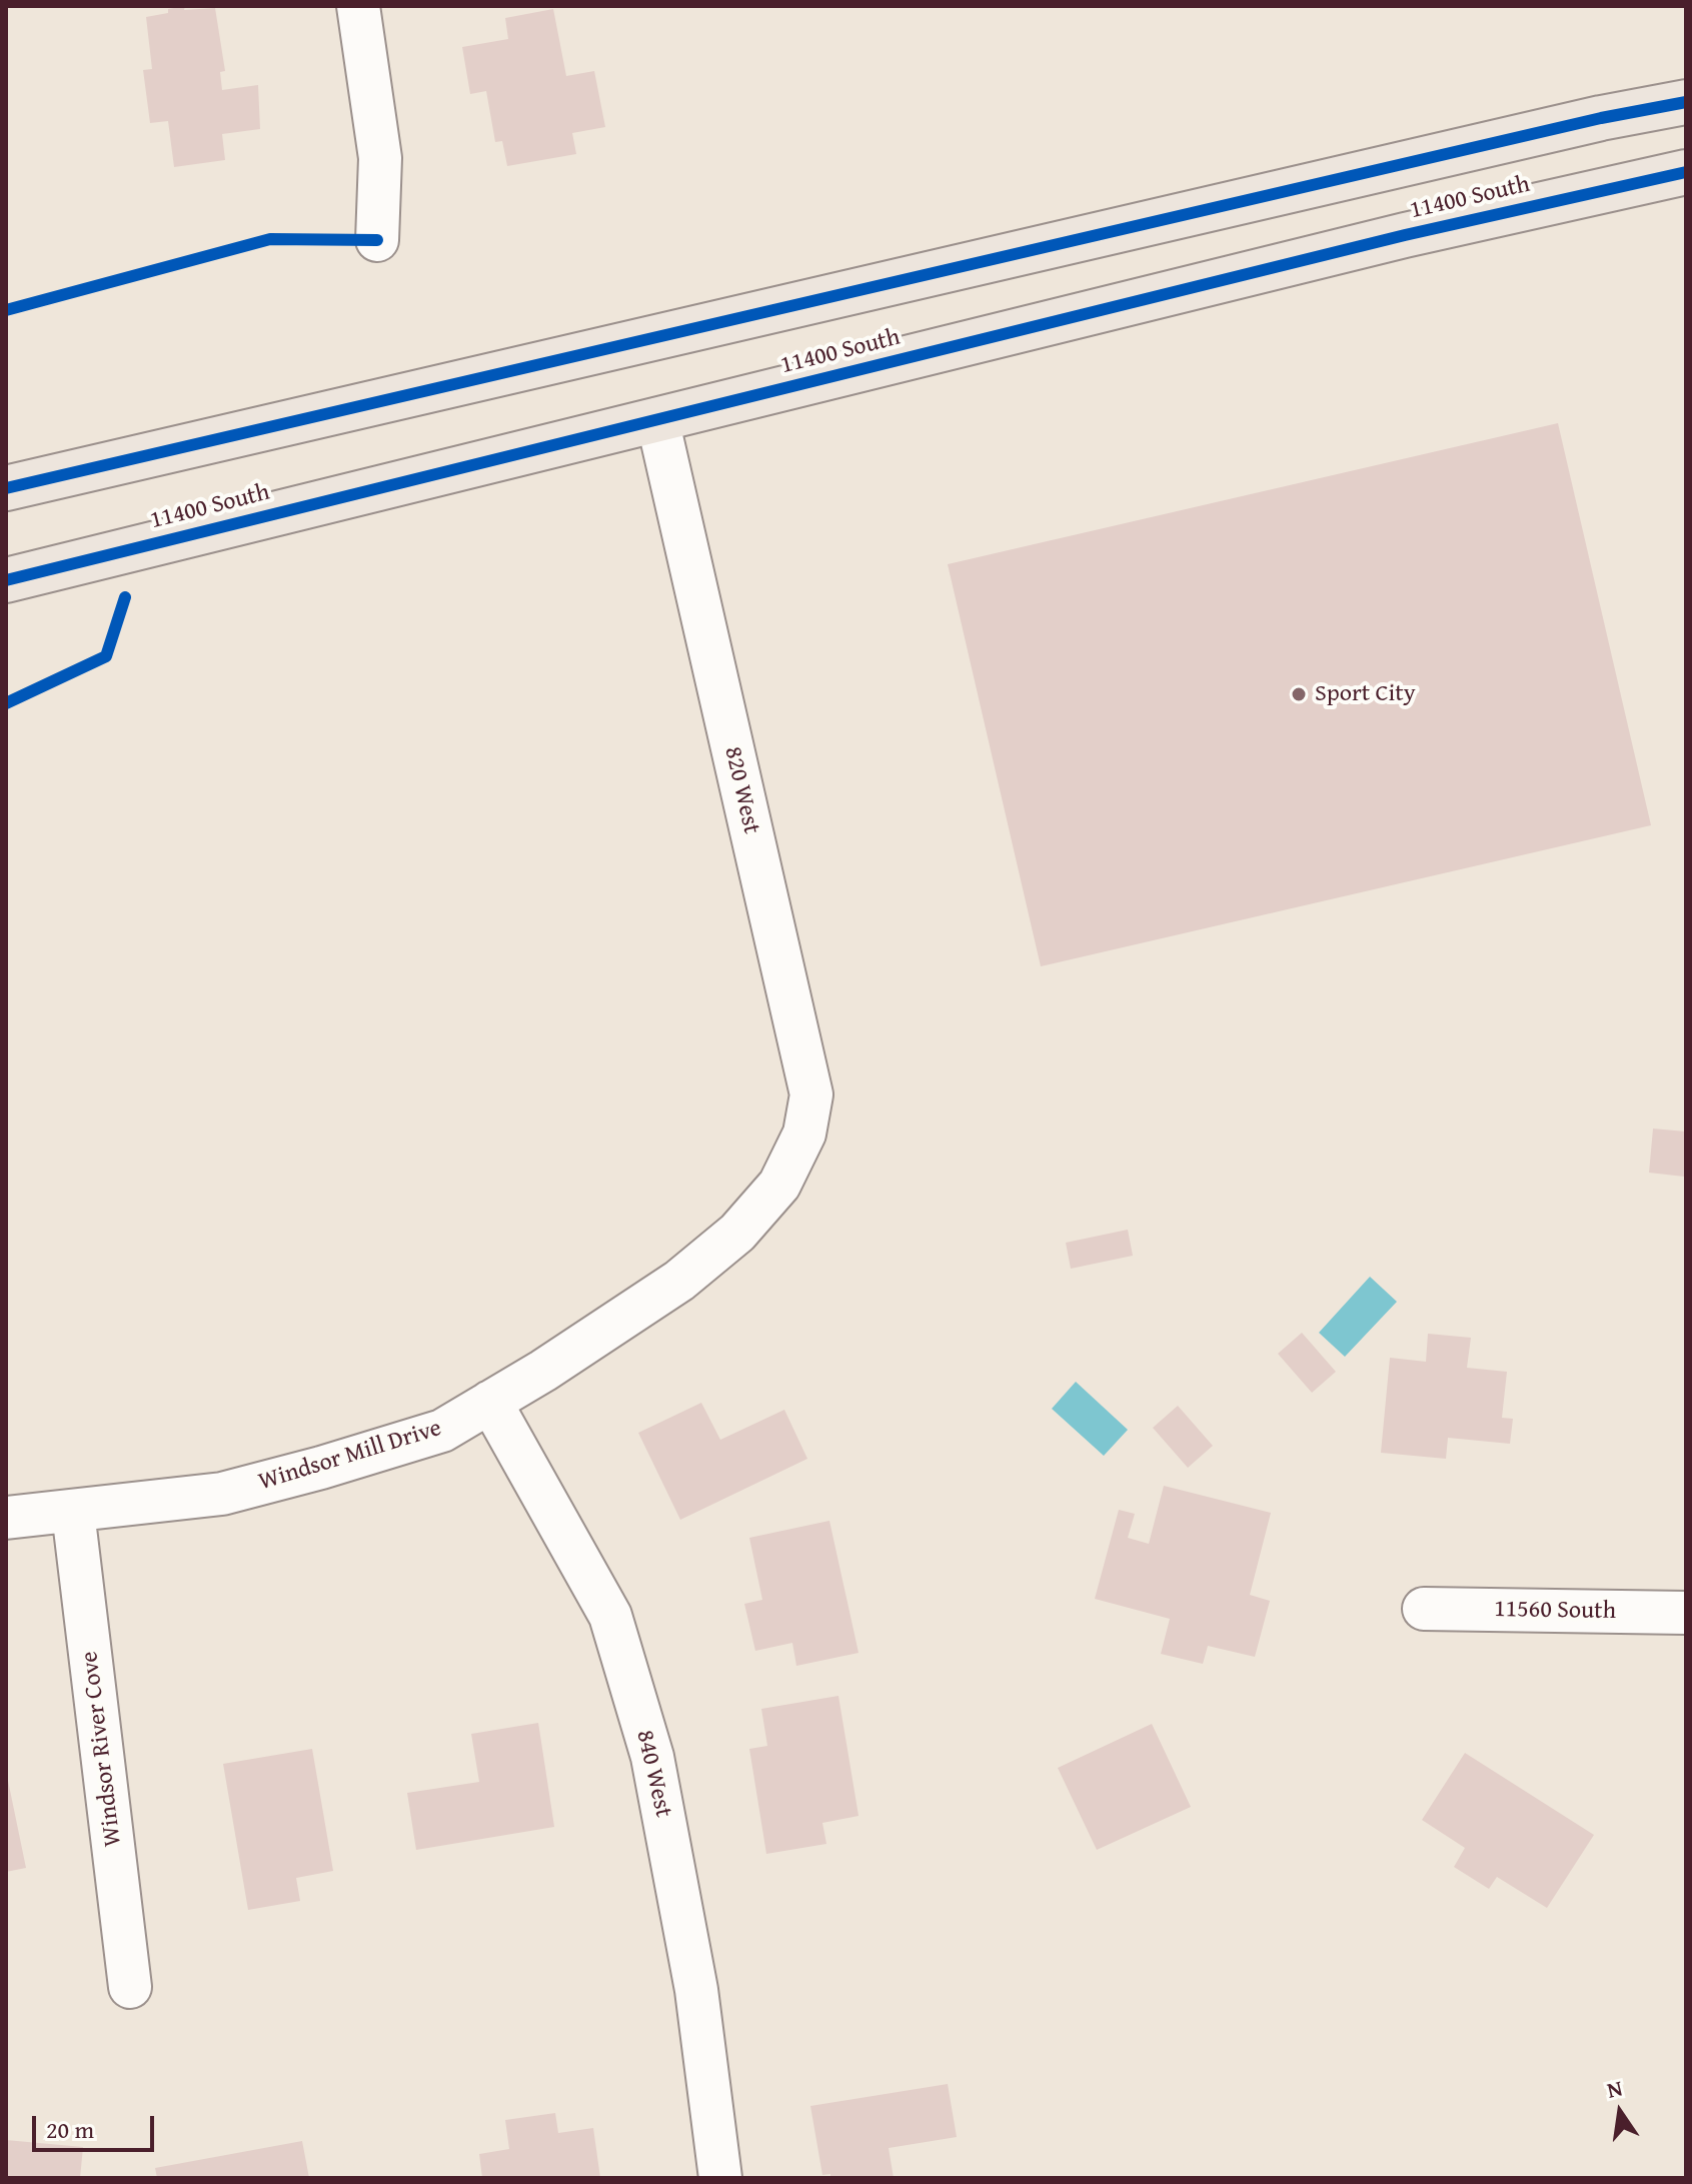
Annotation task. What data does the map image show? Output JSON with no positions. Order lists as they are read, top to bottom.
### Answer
{
  "streets": {
    "main road": ["11400 South"],
    "street": [
      "820 West",
      "Windsor Mill Drive",
      "11560 South",
      "Windsor River Cove",
      "840 West"
    ]
  },
  "crossings": [
    ["11400 South", "820 West"],
    ["820 West", "Windsor Mill Drive"],
    ["Windsor Mill Drive", "Windsor River Cove"],
    ["Windsor Mill Drive", "840 West"]
  ],
  "places": ["Sport City"],
  "scale_bar": "20 m",
  "north": "top"
}
